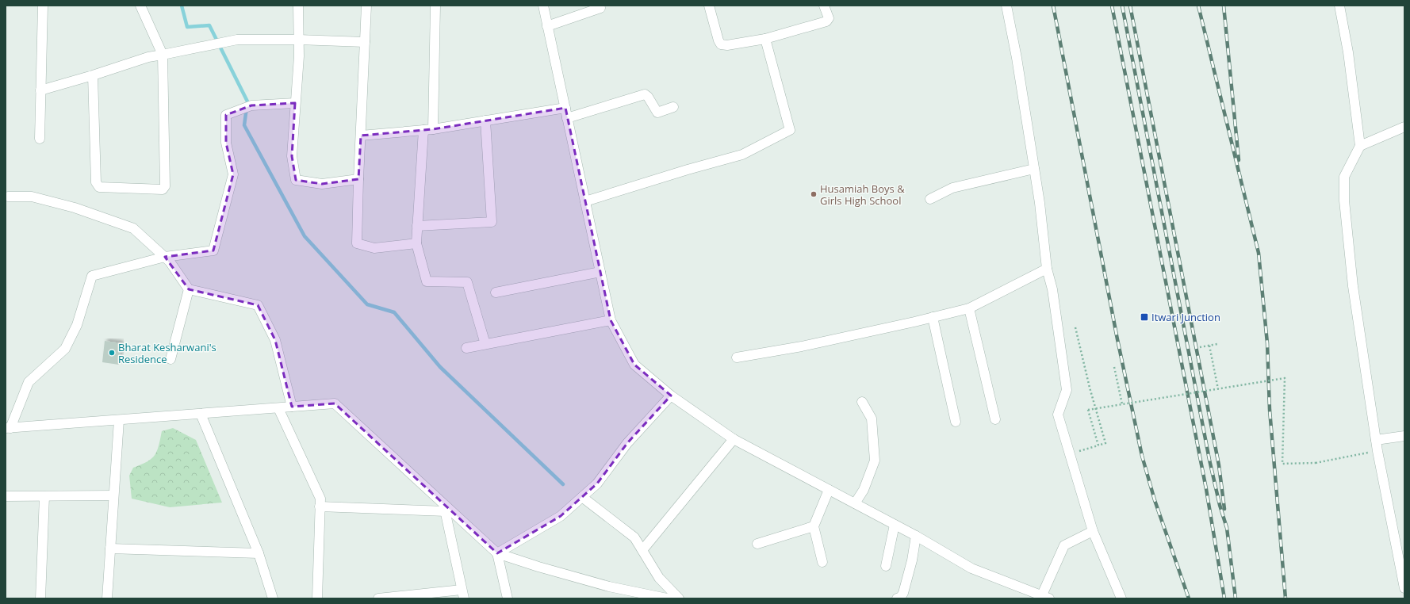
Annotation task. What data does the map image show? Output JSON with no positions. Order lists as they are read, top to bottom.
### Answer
{
  "places": {
    "other": ["Husamiah Boys & Girls High School", "Bharat Kesharwani's Residence"],
    "transit": ["Itwari Junction"]
  }
}
